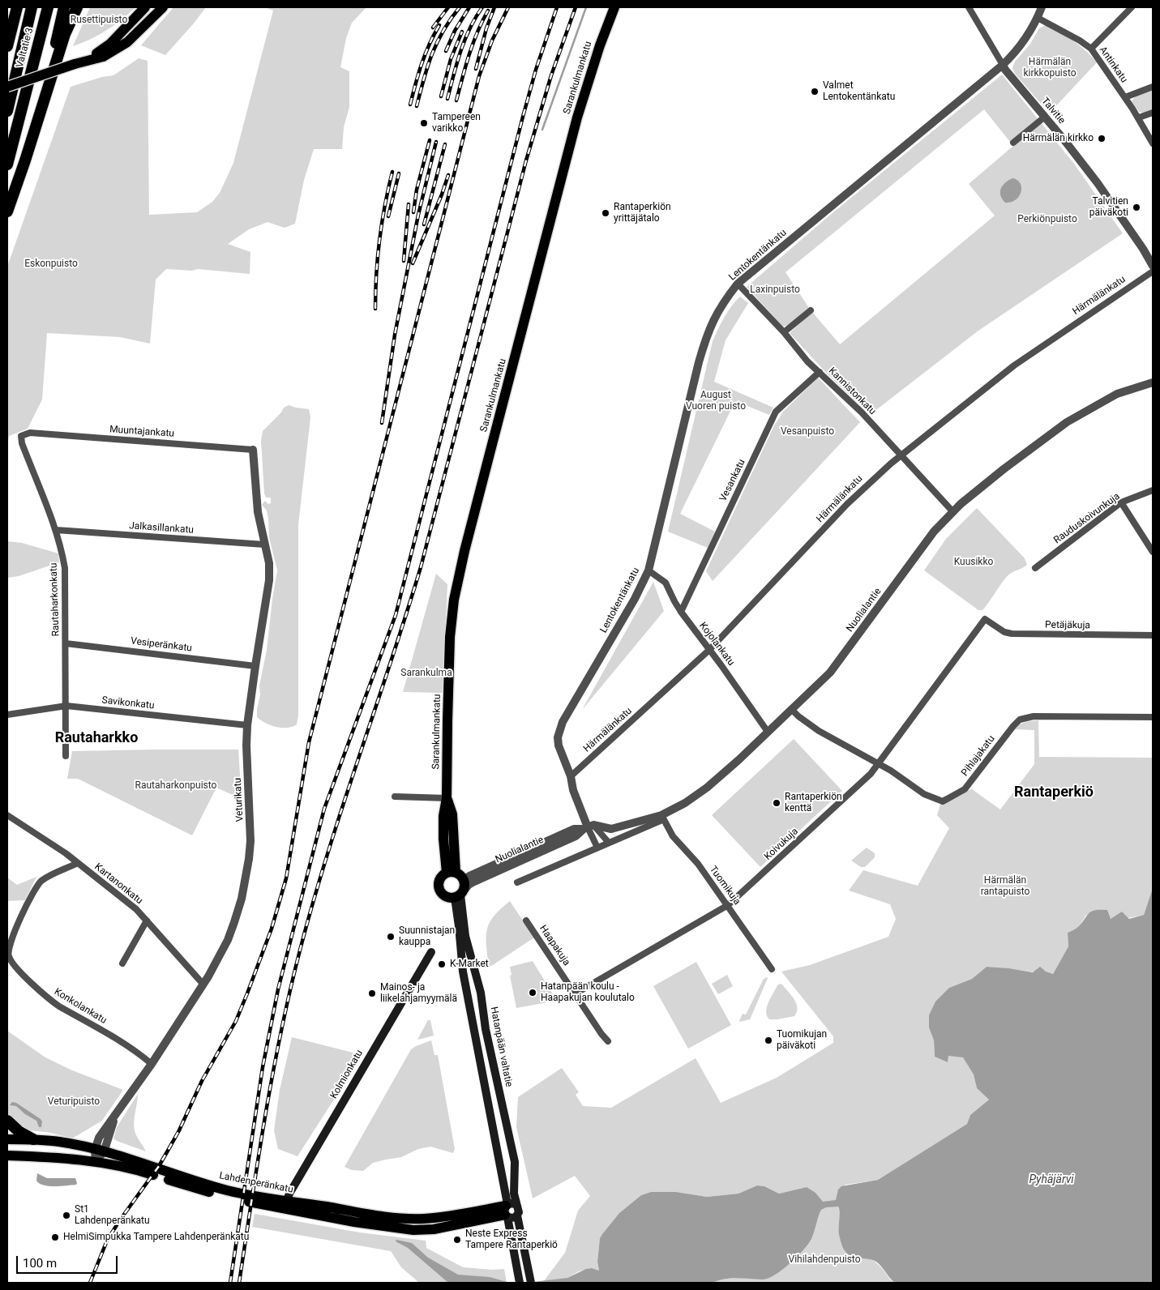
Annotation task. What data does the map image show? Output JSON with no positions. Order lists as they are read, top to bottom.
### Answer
{
  "streets": {
    "highway": ["Valtatie 3"],
    "main road": [
      "Sarankulmankatu",
      "Hatanpään valtatie",
      "Kolmionkatu",
      "Lahdenperänkatu"
    ],
    "street": [
      "Antinkatu",
      "Talvitie",
      "Lentokentänkatu",
      "Härmälänkatu",
      "Kannistonkatu",
      "Muuntajankatu",
      "Vesankatu",
      "Rauduskoivunkuja",
      "Jalkasillankatu",
      "Rautaharkonkatu",
      "Nuolialantie",
      "Petäjäkuja",
      "Kojolankatu",
      "Vesiperänkatu",
      "Savikonkatu",
      "Pihlajakatu",
      "Veturikatu",
      "Koivukuja",
      "Kartanonkatu",
      "Tuomikuja",
      "Haapakuja",
      "Konkolankatu"
    ]
  },
  "crossings": [
    ["Antinkatu", "Lentokentänkatu"],
    ["Sarankulmankatu", "Nuolialantie"],
    ["Sarankulmankatu", "Hatanpään valtatie"],
    ["Talvitie", "Lentokentänkatu"],
    ["Lentokentänkatu", "Härmälänkatu"],
    ["Lentokentänkatu", "Kannistonkatu"],
    ["Lentokentänkatu", "Nuolialantie"],
    ["Lentokentänkatu", "Kojolankatu"],
    ["Härmälänkatu", "Kannistonkatu"],
    ["Härmälänkatu", "Kojolankatu"],
    ["Kannistonkatu", "Vesankatu"],
    ["Kannistonkatu", "Nuolialantie"],
    ["Muuntajankatu", "Rautaharkonkatu"],
    ["Muuntajankatu", "Veturikatu"],
    ["Vesankatu", "Kojolankatu"],
    ["Jalkasillankatu", "Rautaharkonkatu"],
    ["Jalkasillankatu", "Veturikatu"],
    ["Rautaharkonkatu", "Vesiperänkatu"],
    ["Rautaharkonkatu", "Savikonkatu"],
    ["Nuolialantie", "Kojolankatu"],
    ["Nuolialantie", "Pihlajakatu"],
    ["Nuolialantie", "Tuomikuja"],
    ["Nuolialantie", "Hatanpään valtatie"],
    ["Petäjäkuja", "Koivukuja"],
    ["Vesiperänkatu", "Veturikatu"],
    ["Savikonkatu", "Veturikatu"],
    ["Pihlajakatu", "Koivukuja"],
    ["Veturikatu", "Kartanonkatu"],
    ["Veturikatu", "Konkolankatu"],
    ["Veturikatu", "Lahdenperänkatu"],
    ["Koivukuja", "Tuomikuja"],
    ["Koivukuja", "Haapakuja"],
    ["Kartanonkatu", "Konkolankatu"],
    ["Hatanpään valtatie", "Lahdenperänkatu"],
    ["Kolmionkatu", "Lahdenperänkatu"]
  ],
  "districts": ["Rautaharkko", "Rantaperkiö"],
  "water": ["Pyhäjärvi"],
  "parks": [
    "Rusettipuisto",
    "Härmälän kirkkopuisto",
    "Perkiönpuisto",
    "Eskonpuisto",
    "Laxinpuisto",
    "August Vuoren puisto",
    "Vesanpuisto",
    "Kuusikko",
    "Sarankulma",
    "Rautaharkonpuisto",
    "Härmälän rantapuisto",
    "Veturipuisto",
    "Vihilahdenpuisto"
  ],
  "places": [
    "Valmet Lentokentänkatu",
    "Tampereen varikko",
    "Härmälän kirkko",
    "Talvitien päiväkoti",
    "Rantaperkiön yrittäjätalo",
    "Rantaperkiön kenttä",
    "Suunnistajan kauppa",
    "K-Market",
    "Hatanpään koulu - Haapakujan koulutalo",
    "Mainos- ja liikelahjamyymälä",
    "Tuomikujan päiväkoti",
    "St1 Lahdenperänkatu",
    "HelmiSimpukka Tampere Lahdenperänkatu",
    "Neste Express Tampere Rantaperkiö"
  ],
  "scale_bar": "100 m"
}
